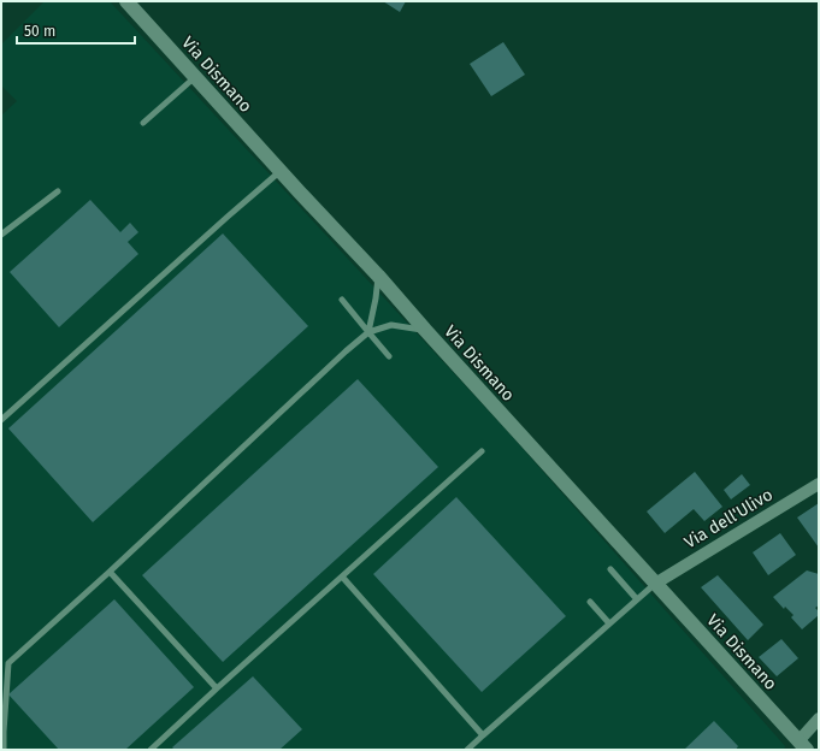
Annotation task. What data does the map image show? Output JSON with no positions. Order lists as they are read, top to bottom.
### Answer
{
  "streets": {
    "main road": ["Via Dismano"],
    "street": ["Via dell'Ulivo"]
  },
  "crossings": [
    ["Via Dismano", "Via dell'Ulivo"]
  ],
  "scale_bar": "50 m"
}
